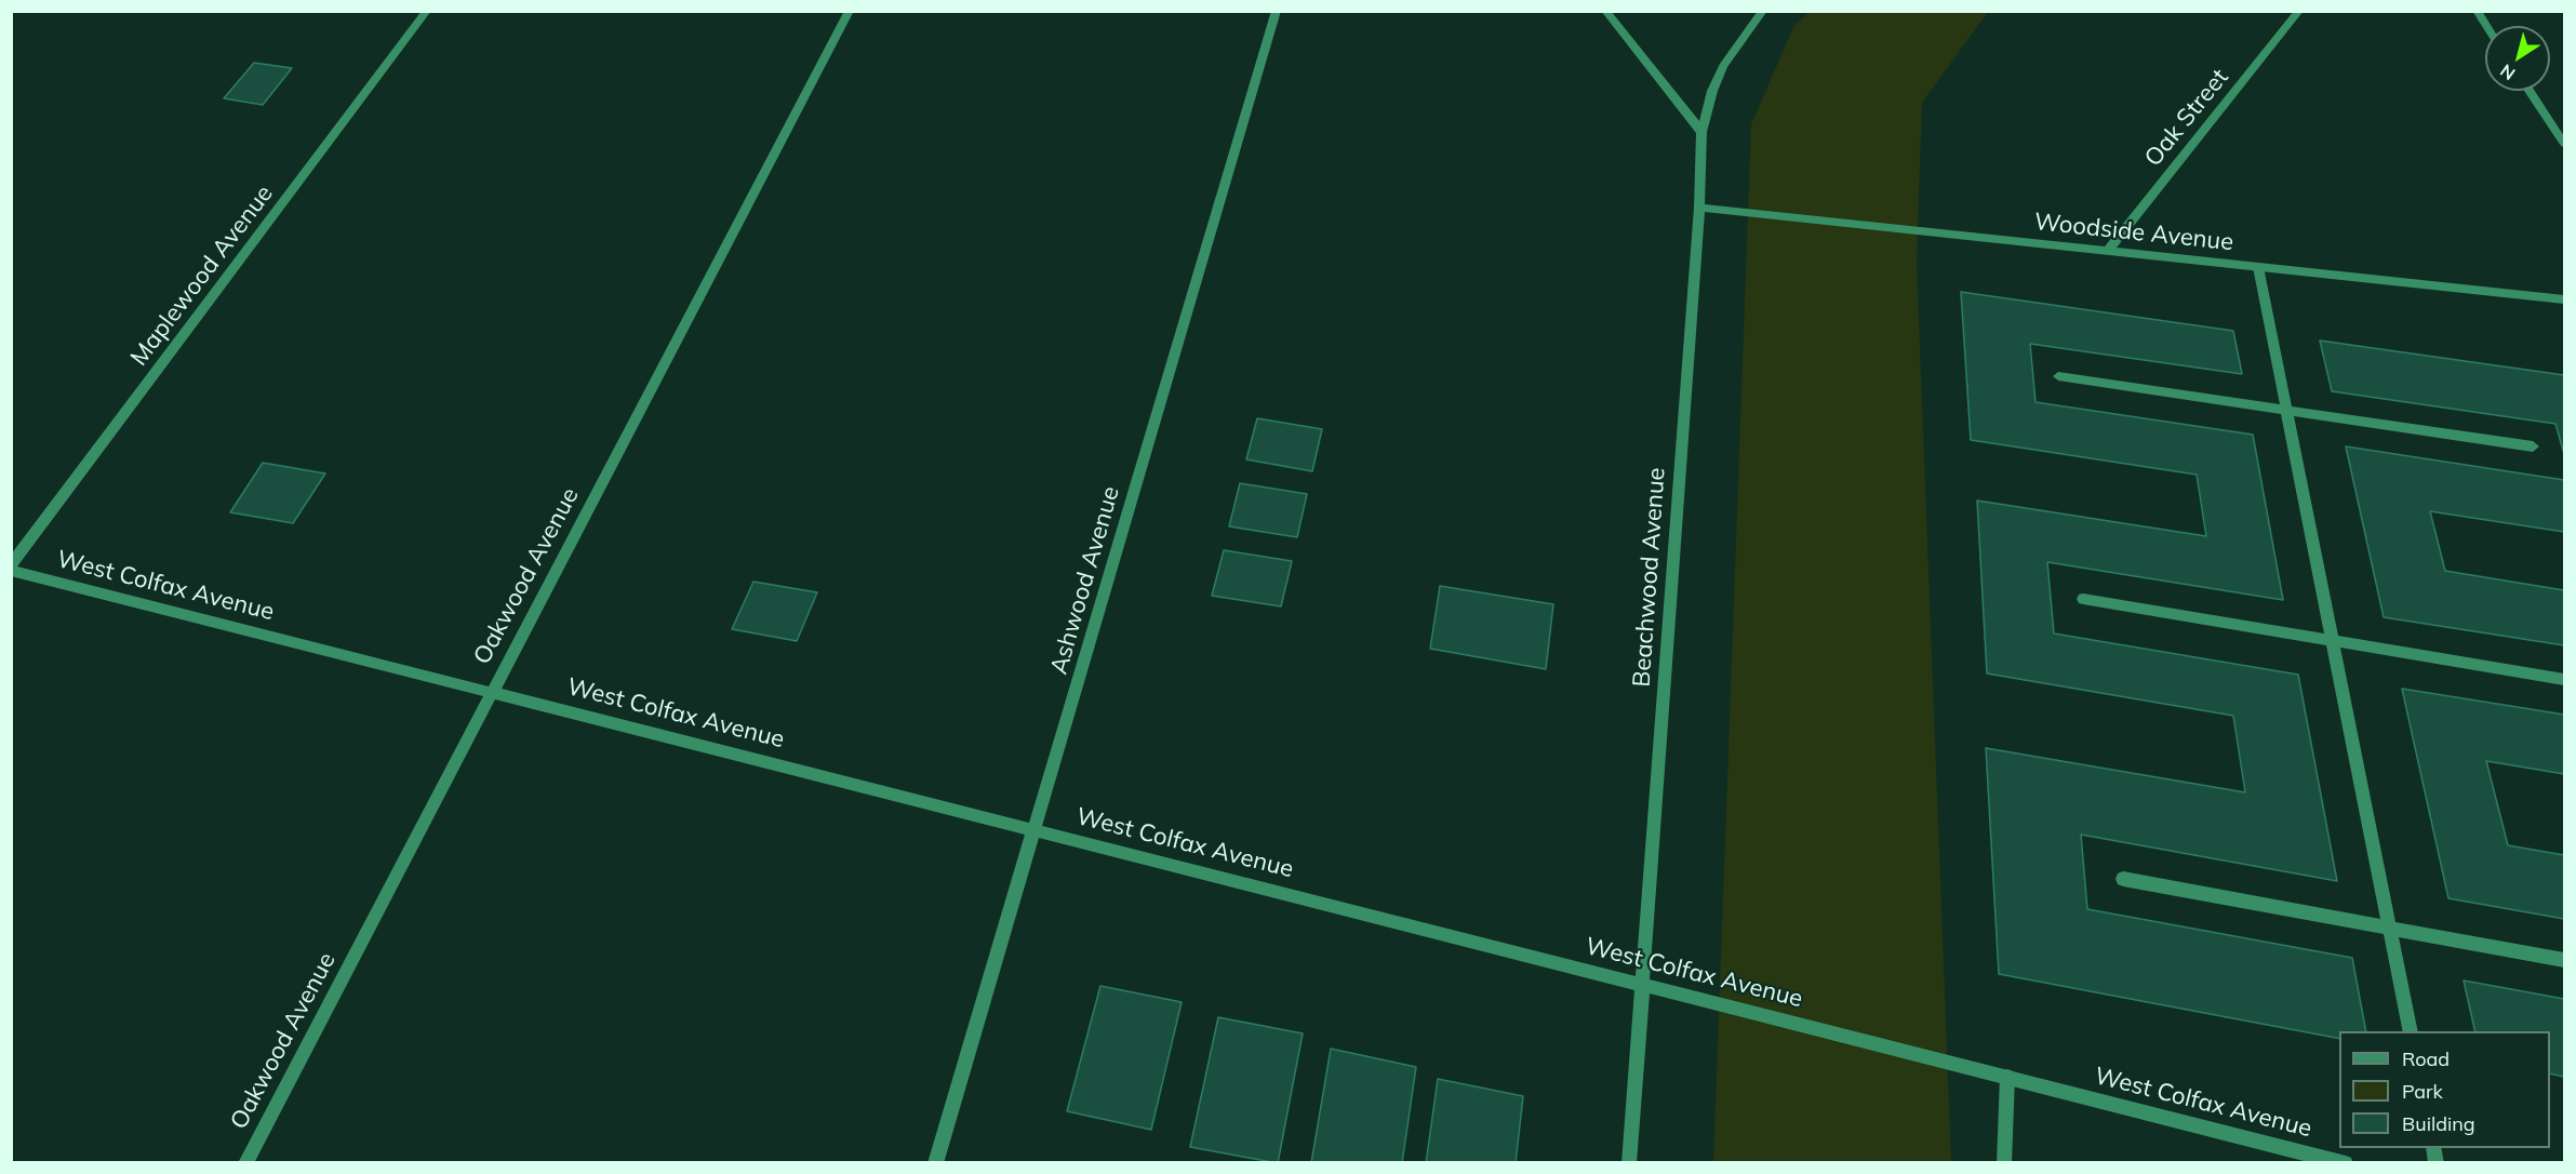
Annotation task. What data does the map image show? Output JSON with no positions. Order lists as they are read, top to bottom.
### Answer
{
  "streets": {
    "street": [
      "Oak Street",
      "Woodside Avenue",
      "Maplewood Avenue",
      "Oakwood Avenue",
      "Beachwood Avenue",
      "Ashwood Avenue",
      "West Colfax Avenue"
    ]
  },
  "crossings": [
    ["Oak Street", "Woodside Avenue"],
    ["Woodside Avenue", "Beachwood Avenue"],
    ["Oakwood Avenue", "West Colfax Avenue"],
    ["Beachwood Avenue", "West Colfax Avenue"],
    ["Ashwood Avenue", "West Colfax Avenue"]
  ],
  "legend": ["Road", "Park", "Building"],
  "north": "bottom left"
}
